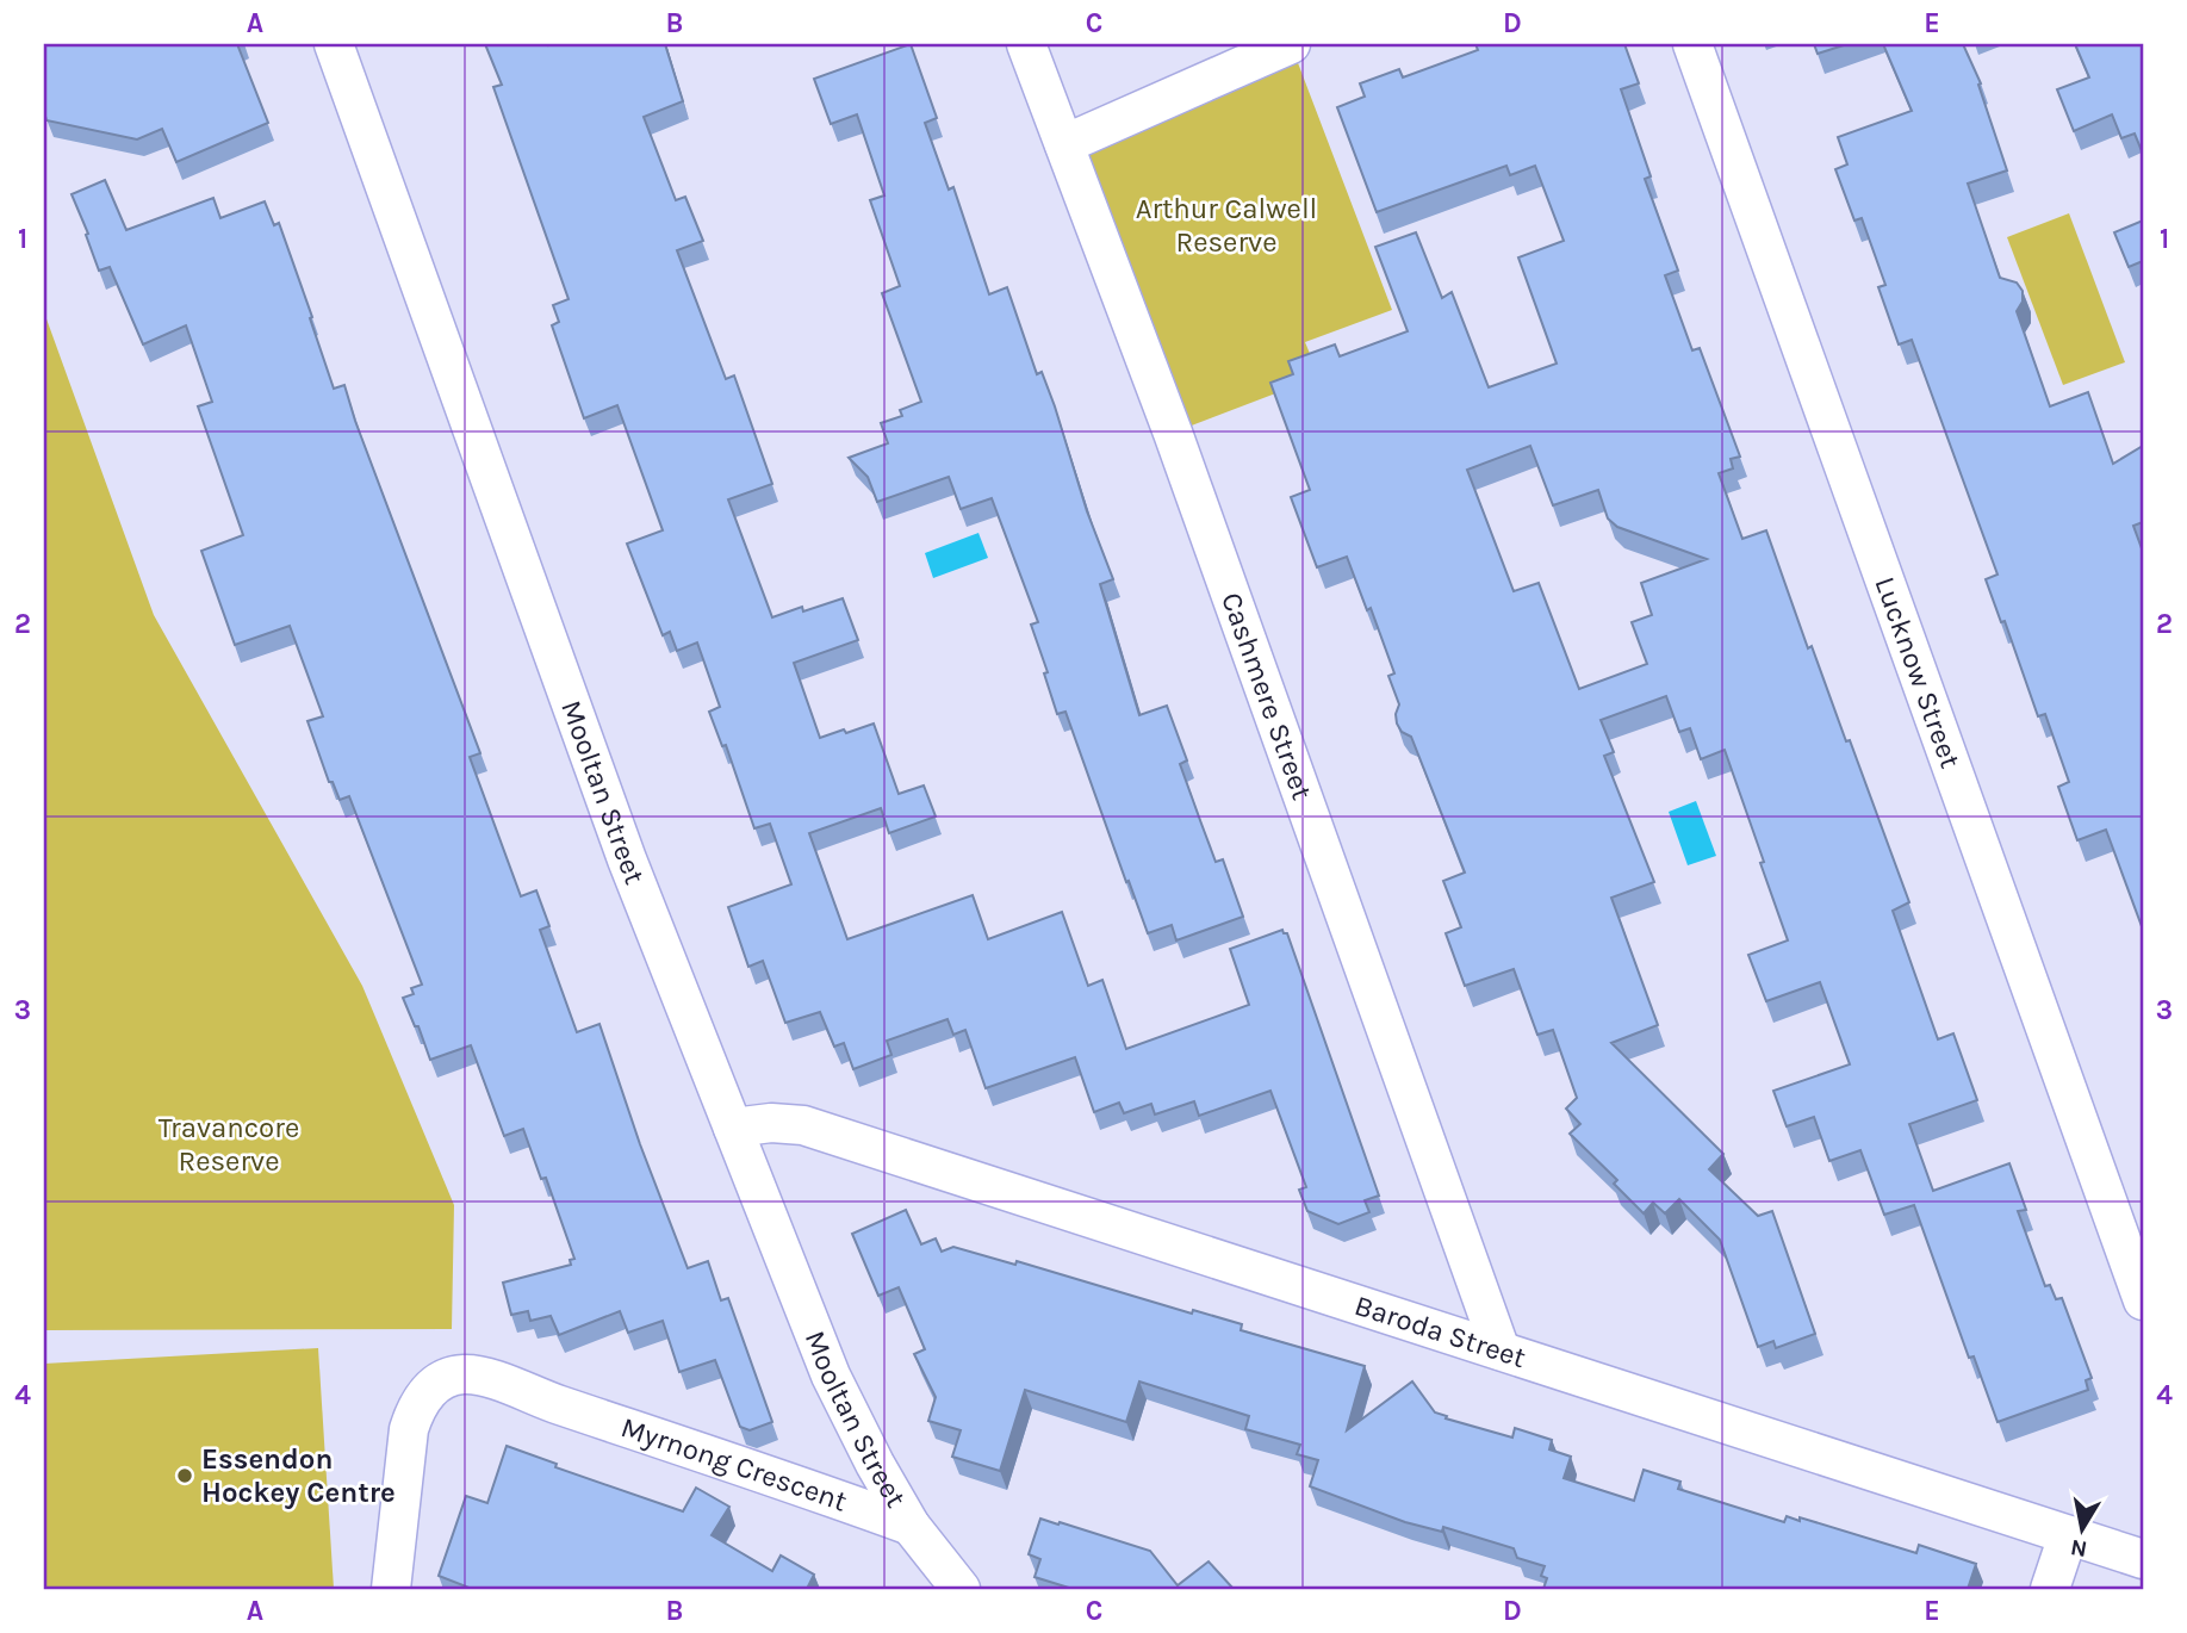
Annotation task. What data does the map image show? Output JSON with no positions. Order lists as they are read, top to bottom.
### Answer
{
  "streets": {
    "street": [
      "Lucknow Street",
      "Cashmere Street",
      "Mooltan Street",
      "Baroda Street",
      "Myrnong Crescent"
    ]
  },
  "crossings": [
    ["Cashmere Street", "Baroda Street"],
    ["Mooltan Street", "Baroda Street"],
    ["Mooltan Street", "Myrnong Crescent"]
  ],
  "parks": ["Arthur Calwell Reserve", "Travancore Reserve"],
  "places": ["Essendon Hockey Centre"],
  "north": "bottom",
  "grid": {
    "columns": [
      "A",
      "B",
      "C",
      "D",
      "E"
    ],
    "rows": [
      "1",
      "2",
      "3",
      "4"
    ]
  }
}
